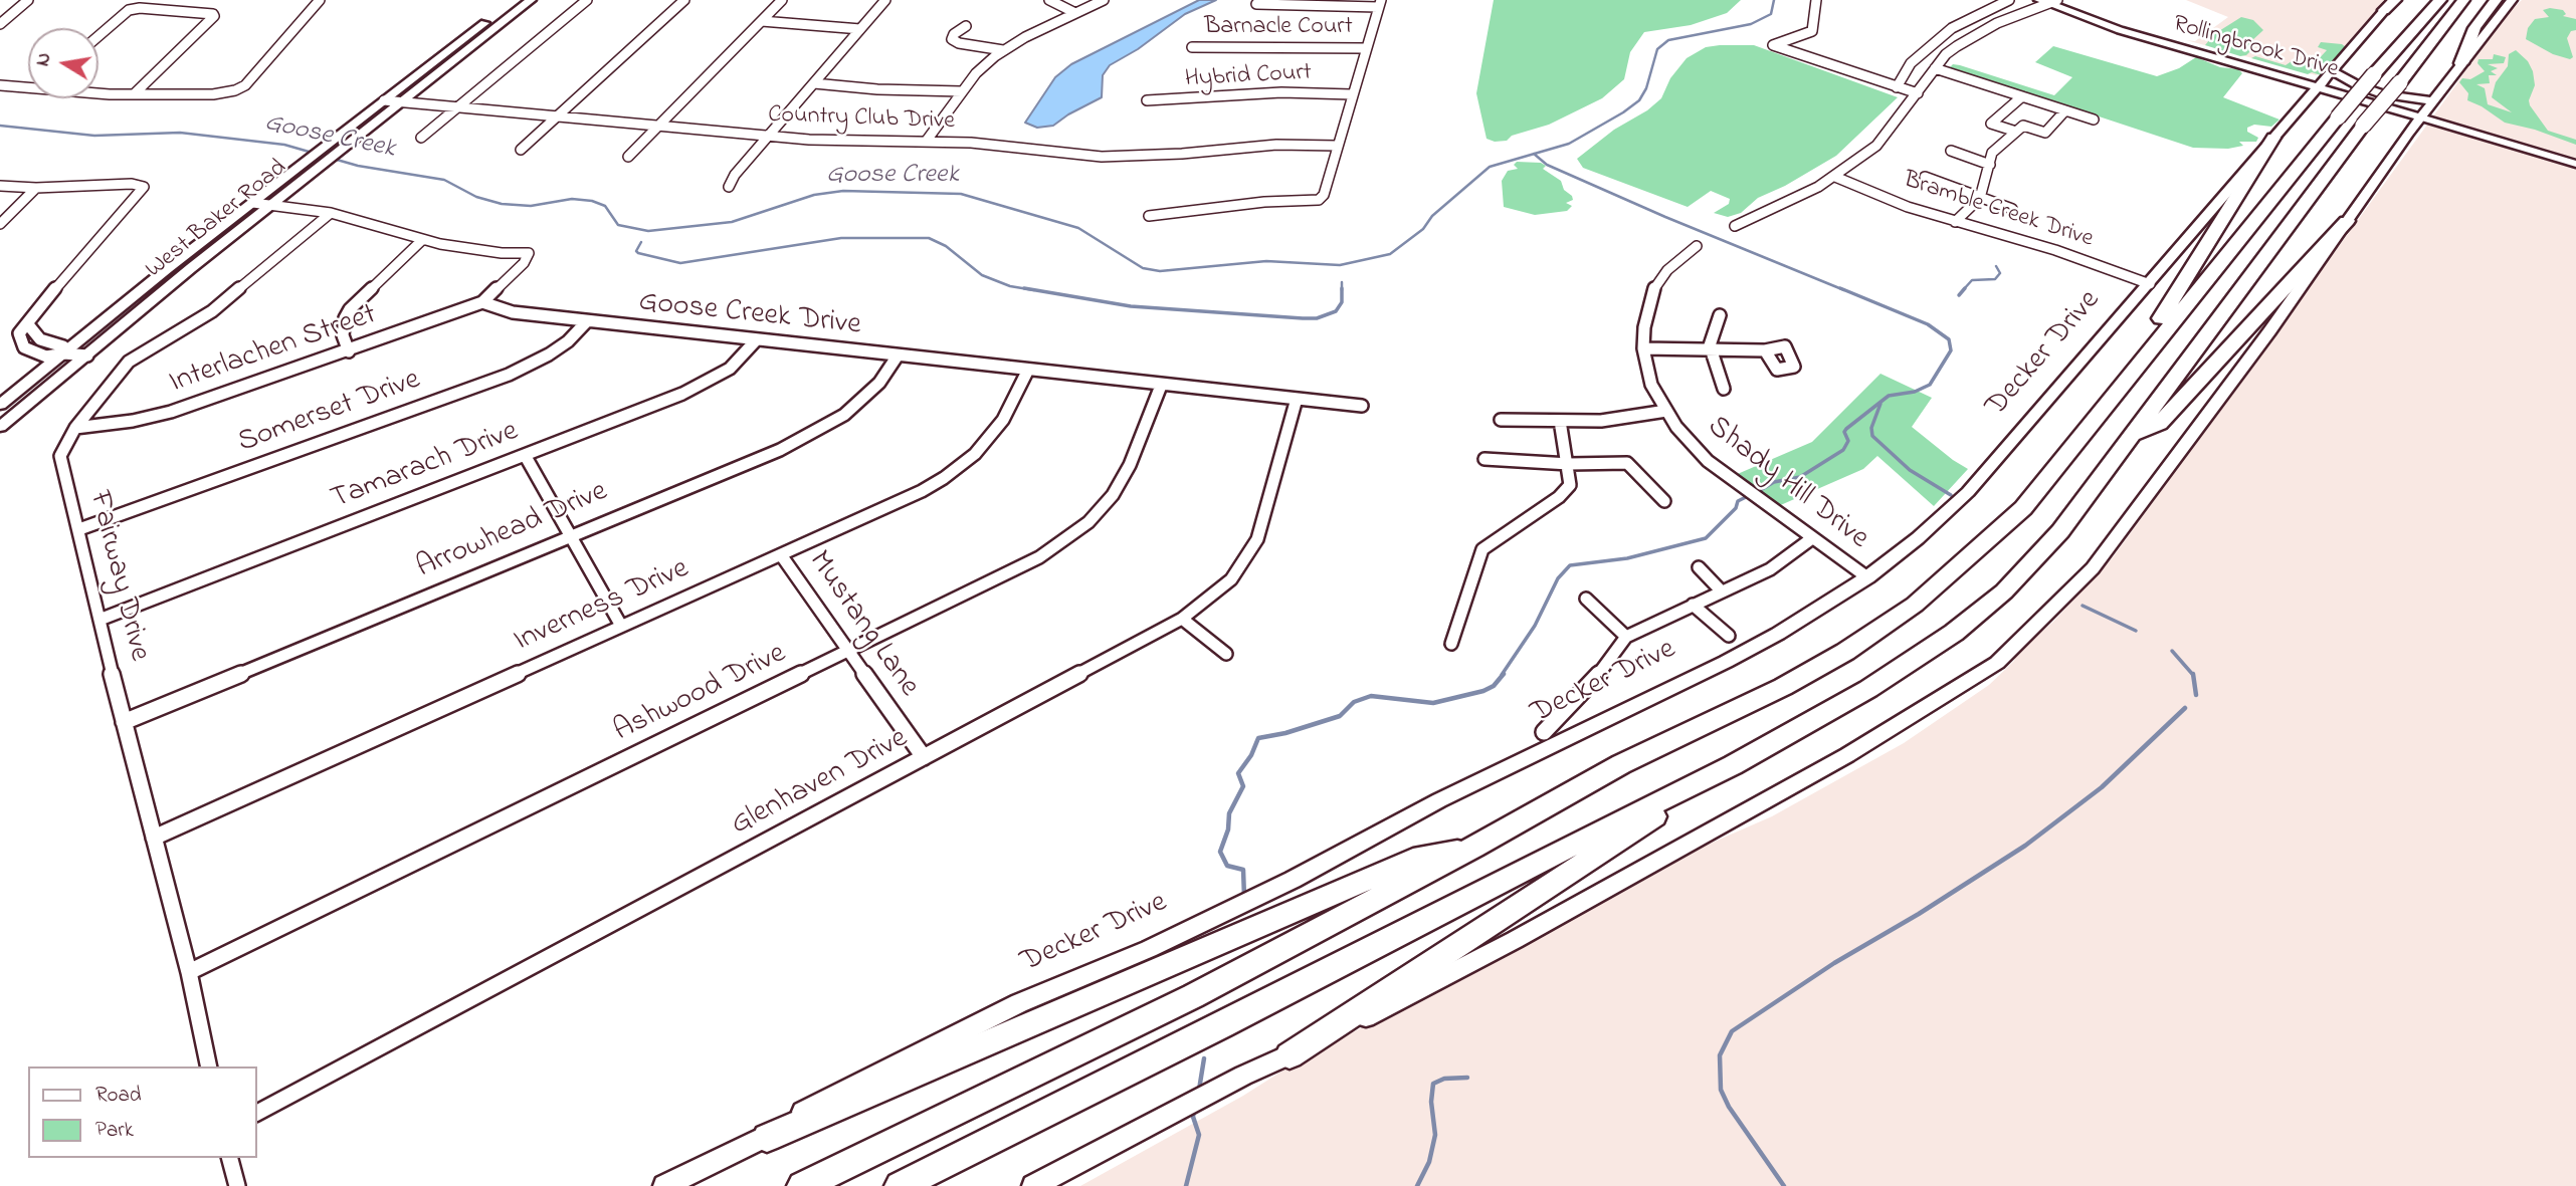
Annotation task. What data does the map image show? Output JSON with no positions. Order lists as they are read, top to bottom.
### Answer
{
  "streets": {
    "main road": ["Rollingbrook Drive", "West Baker Road", "Decker Drive"],
    "street": [
      "Barnacle Court",
      "Hybrid Court",
      "Country Club Drive",
      "Bramble Creek Drive",
      "Goose Creek Drive",
      "Interlachen Street",
      "Somerset Drive",
      "Tamarach Drive",
      "Shady Hill Drive",
      "Arrowhead Drive",
      "Fairway Drive",
      "Inverness Drive",
      "Mustang Lane",
      "Ashwood Drive",
      "Glenhaven Drive"
    ]
  },
  "crossings": [
    ["Rollingbrook Drive", "Decker Drive"],
    ["Country Club Drive", "West Baker Road"],
    ["Bramble Creek Drive", "Decker Drive"],
    ["Goose Creek Drive", "Interlachen Street"],
    ["Goose Creek Drive", "Somerset Drive"],
    ["Goose Creek Drive", "Tamarach Drive"],
    ["Goose Creek Drive", "Arrowhead Drive"],
    ["Goose Creek Drive", "Inverness Drive"],
    ["Goose Creek Drive", "Ashwood Drive"],
    ["Goose Creek Drive", "Glenhaven Drive"],
    ["Interlachen Street", "Fairway Drive"],
    ["Decker Drive", "Shady Hill Drive"],
    ["Somerset Drive", "Fairway Drive"],
    ["Tamarach Drive", "Fairway Drive"],
    ["Arrowhead Drive", "Fairway Drive"],
    ["Fairway Drive", "Inverness Drive"],
    ["Fairway Drive", "Ashwood Drive"],
    ["Inverness Drive", "Mustang Lane"],
    ["Mustang Lane", "Ashwood Drive"],
    ["Mustang Lane", "Glenhaven Drive"]
  ],
  "water": ["Goose Creek"],
  "legend": ["Road", "Park"],
  "north": "left"
}
